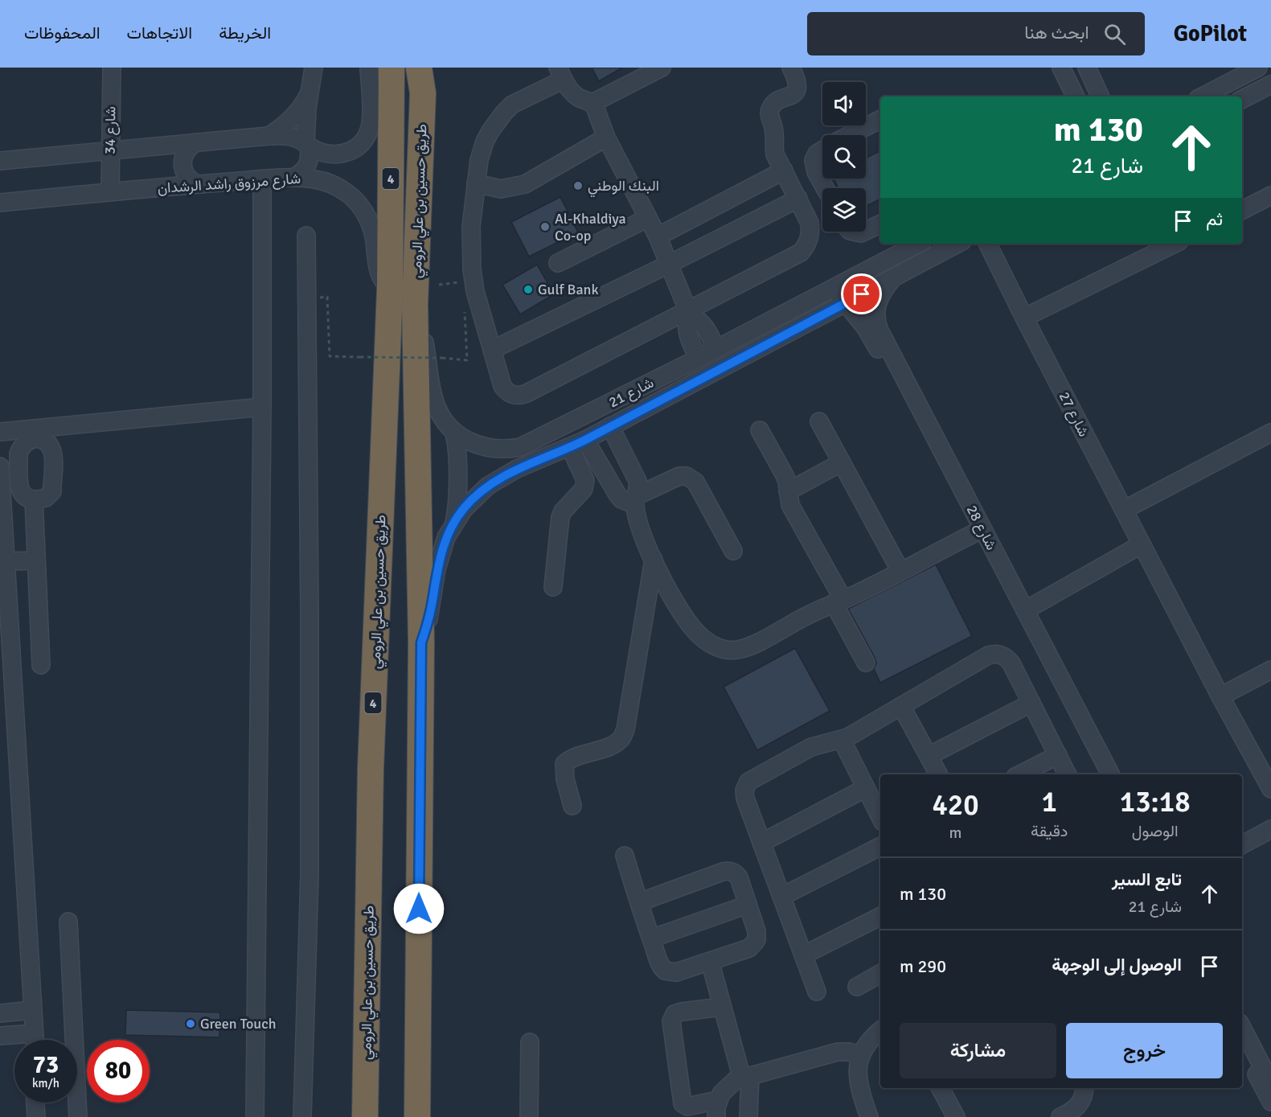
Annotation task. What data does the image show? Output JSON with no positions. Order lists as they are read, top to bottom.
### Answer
{
  "streets": {
    "highway": ["4", "طريق حسين بن علي الرومي"],
    "street": [
      "شارع 34",
      "شارع مرزوق راشد الرشدان",
      "شارع 21",
      "شارع 27",
      "شارع 28"
    ]
  },
  "crossings": [
    ["شارع 34", "شارع مرزوق راشد الرشدان"],
    ["شارع مرزوق راشد الرشدان", "طريق حسين بن علي الرومي"],
    ["طريق حسين بن علي الرومي", "شارع 21"],
    ["شارع 21", "شارع 28"]
  ],
  "places": [
    "البنك الوطني",
    "Al-Khaldiya Co-op",
    "Gulf Bank",
    "Green Touch"
  ],
  "page": {
    "header": "GoPilot",
    "search": "ابحث هنا",
    "nav": ["الخريطة", "الاتجاهات", "المحفوظات"],
    "turn": ["130 m", "شارع 21"],
    "then": "ثم",
    "eta": [
      "13:18",
      "الوصول",
      "1",
      "دقيقة",
      "420",
      "m"
    ],
    "list": [
      {
        "name": "تابع السير",
        "note": "شارع 21",
        "value": "130 m"
      },
      {
        "name": "الوصول إلى الوجهة",
        "value": "290 m"
      }
    ],
    "buttons": ["خروج", "مشاركة"],
    "speed": "73 km/h",
    "limit": "80"
  }
}
